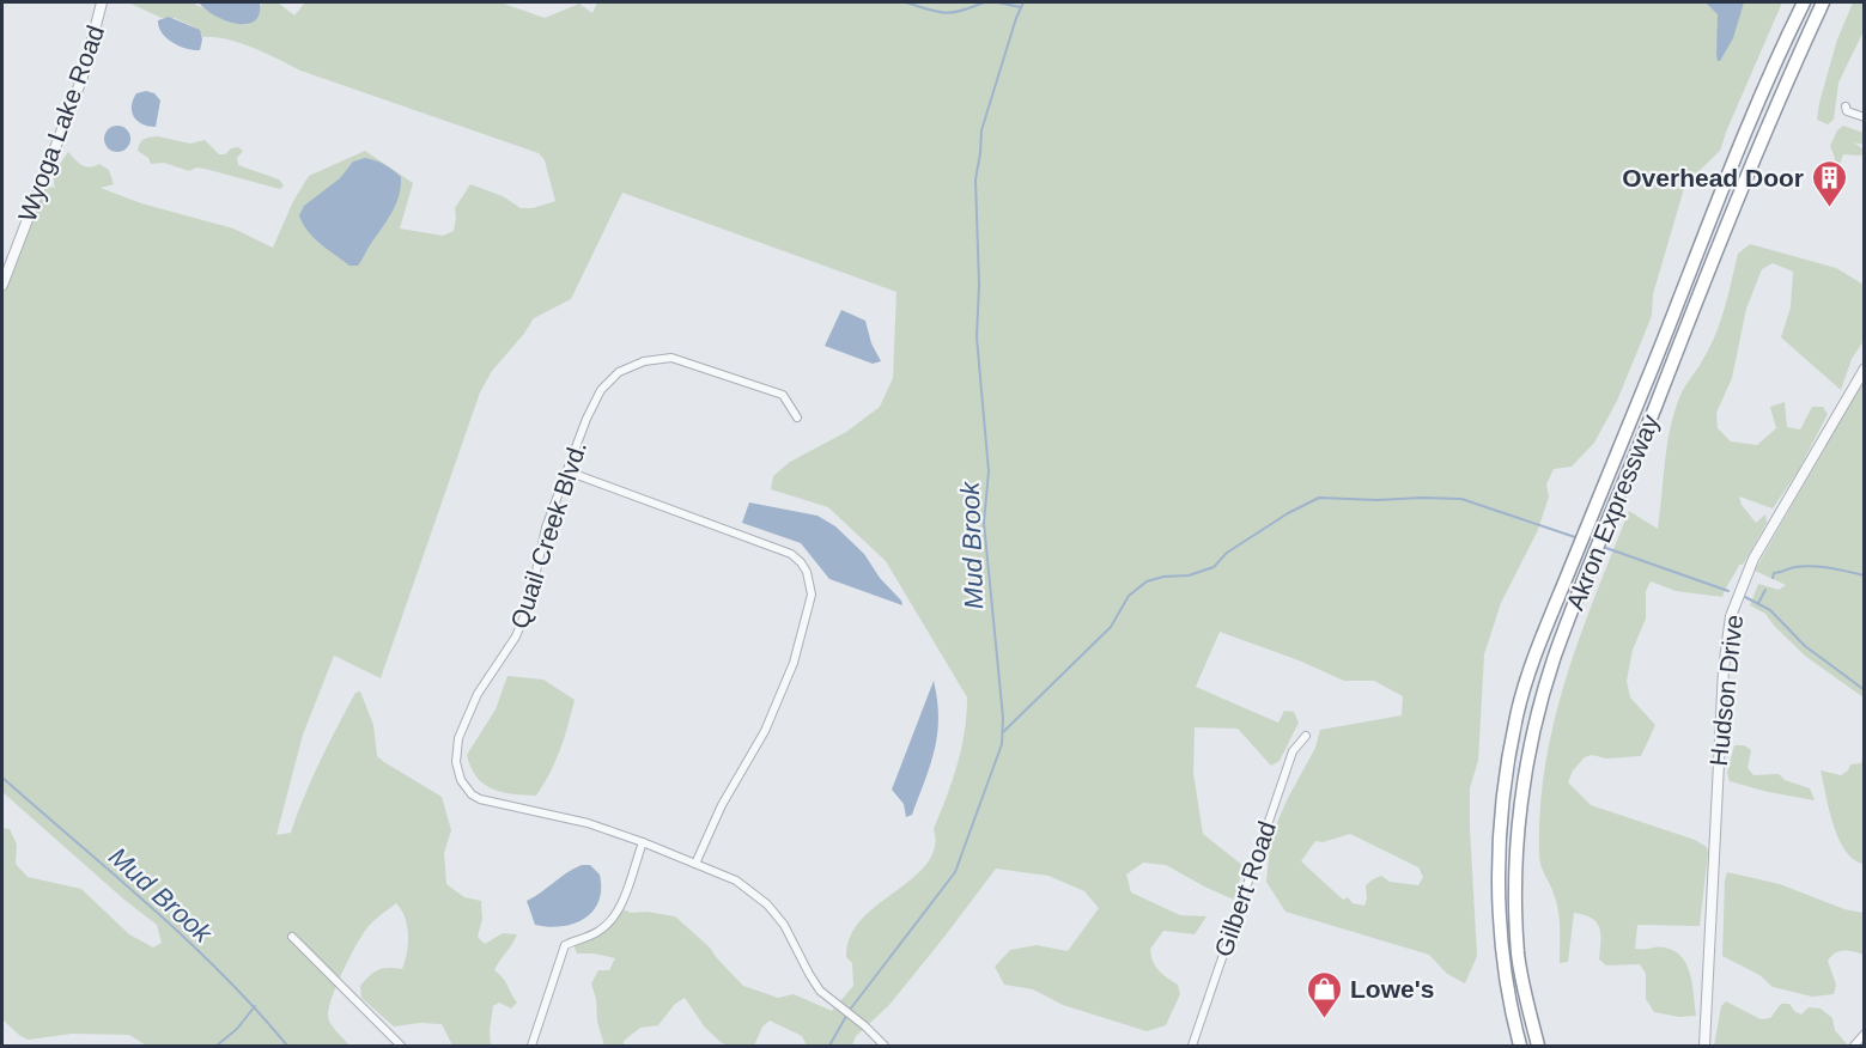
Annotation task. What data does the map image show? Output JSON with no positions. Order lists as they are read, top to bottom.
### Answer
{
  "streets": {
    "highway": ["Akron Expressway"],
    "street": [
      "Wyoga Lake Road",
      "Quail Creek Blvd.",
      "Hudson Drive",
      "Gilbert Road"
    ]
  },
  "water": ["Mud Brook"],
  "places": {
    "building": ["Overhead Door"],
    "shop": ["Lowe's"]
  }
}
